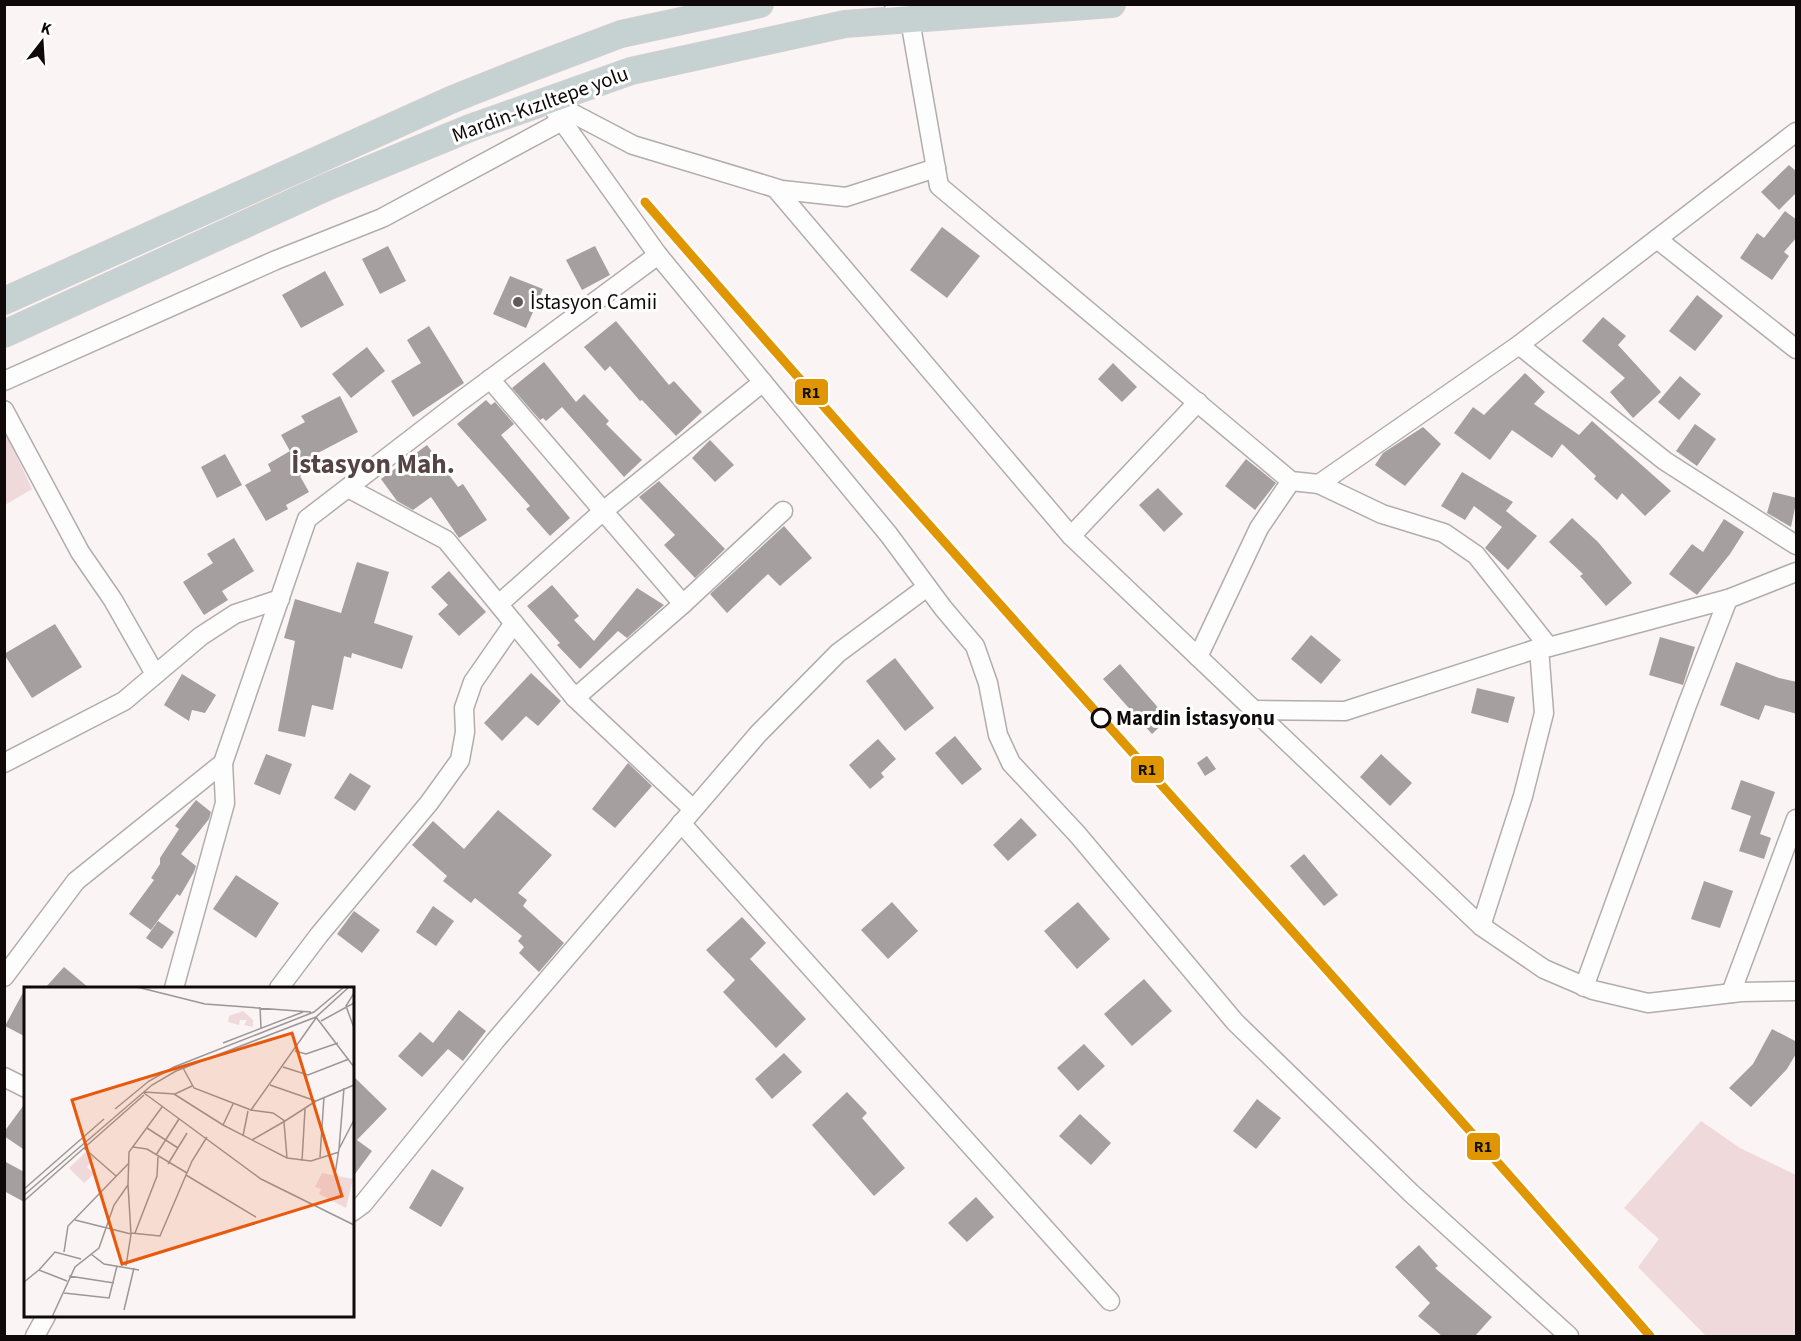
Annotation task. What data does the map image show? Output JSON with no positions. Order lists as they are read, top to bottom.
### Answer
{
  "streets": {
    "highway": ["Mardin-Kızıltepe yolu"]
  },
  "districts": ["İstasyon Mah."],
  "places": ["İstasyon Camii", "Mardin İstasyonu"],
  "lines": ["transit line R1"],
  "north": "top"
}
